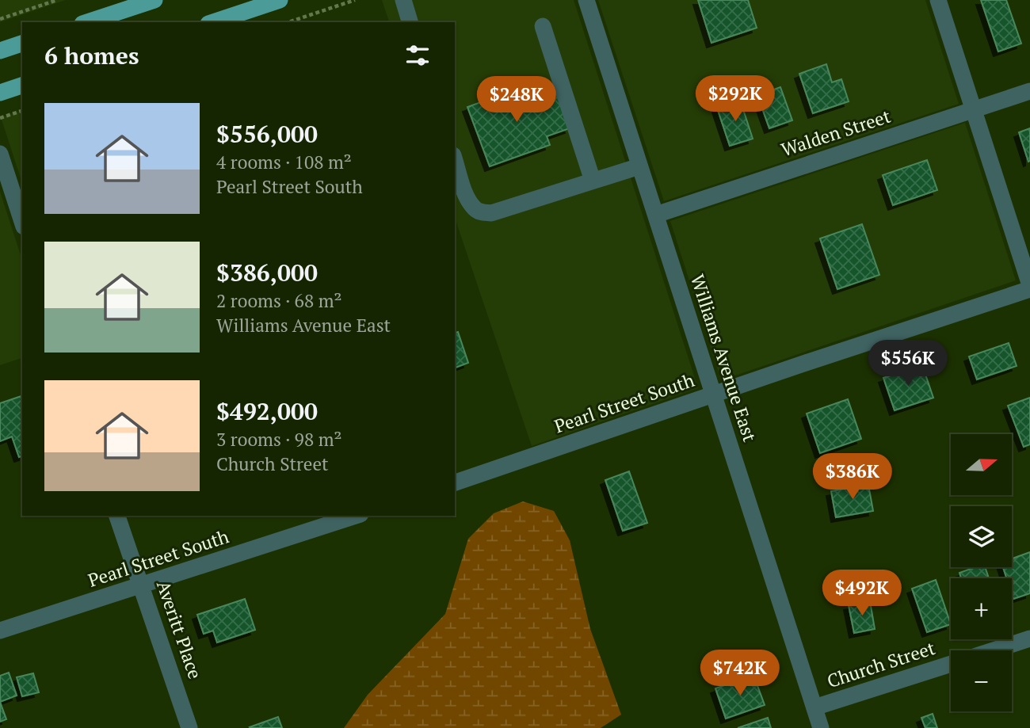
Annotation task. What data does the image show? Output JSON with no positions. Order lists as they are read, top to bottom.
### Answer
{
  "streets": {
    "street": [
      "Walden Street",
      "Williams Avenue East",
      "Pearl Street South",
      "Averitt Place",
      "Church Street"
    ]
  },
  "crossings": [
    ["Walden Street", "Williams Avenue East"],
    ["Williams Avenue East", "Pearl Street South"],
    ["Williams Avenue East", "Church Street"],
    ["Pearl Street South", "Averitt Place"]
  ],
  "north": "right",
  "page": {
    "heading": "6 homes",
    "price": [
      "$292K",
      "$248K",
      "$556K",
      "$386K",
      "$492K",
      "$742K"
    ],
    "list": [
      {
        "name": "$556,000",
        "note": "4 rooms · 108 m² · Pearl Street South"
      },
      {
        "name": "$386,000",
        "note": "2 rooms · 68 m² · Williams Avenue East"
      },
      {
        "name": "$492,000",
        "note": "3 rooms · 98 m² · Church Street"
      }
    ],
    "map_buttons": ["+", "−"]
  }
}
